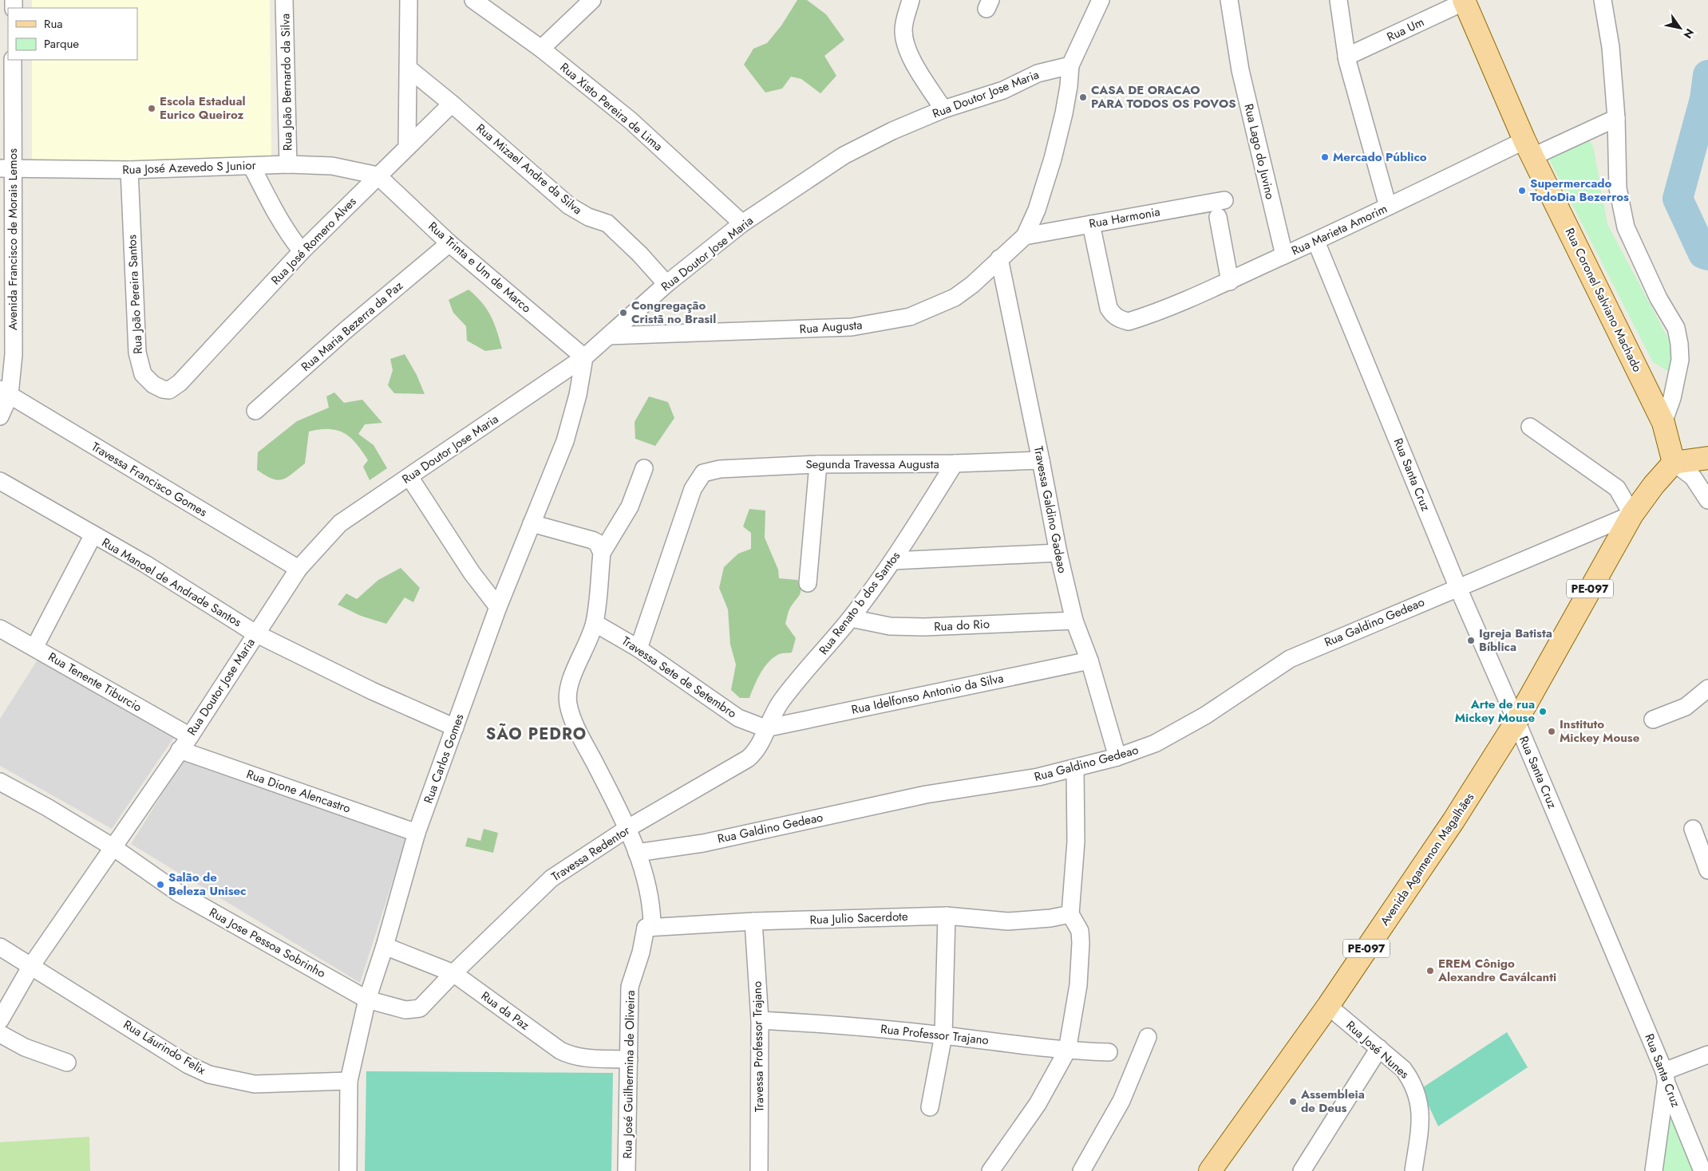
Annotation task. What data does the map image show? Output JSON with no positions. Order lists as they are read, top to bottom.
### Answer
{
  "streets": {
    "main road": ["Rua Coronel Salviano Machado", "PE-097", "Avenida Agamenon Magalhães"],
    "street": [
      "Rua Um",
      "Rua João Bernardo da Silva",
      "Rua Doutor Jose Maria",
      "Rua Xisto Pereira de Lima",
      "Rua Lago do Juvino",
      "Rua José Azevedo S Junior",
      "Rua Mizael Andre da Silva",
      "Rua Harmonia",
      "Rua Marieta Amorim",
      "Avenida Francisco de Morais Lemos",
      "Rua José Romero Alves",
      "Rua Trinta e Um de Marco",
      "Rua João Pereira Santos",
      "Rua Maria Bezerra da Paz",
      "Rua Augusta",
      "Segunda Travessa Augusta",
      "Rua Santa Cruz",
      "Travessa Francisco Gomes",
      "Travessa Galdino Gadeao",
      "Rua Manoel de Andrade Santos",
      "Rua Renato b dos Santos",
      "Rua Galdino Gedeao",
      "Rua do Rio",
      "Travessa Sete de Setembro",
      "Rua Tenente Tiburcio",
      "Rua Idelfonso Antonio da Silva",
      "Rua Carlos Gomes",
      "Rua Dione Alencastro",
      "Travessa Redentor",
      "Rua Julio Sacerdote",
      "Rua Jose Pessoa Sobrinho",
      "Rua da Paz",
      "Rua Professor Trajano",
      "Travessa Professor Trajano",
      "Rua Láurindo Felix",
      "Rua José Nunes",
      "Rua José Guilhermina de Oliveira"
    ]
  },
  "crossings": [
    ["Rua Um", "Rua Coronel Salviano Machado"],
    ["Rua João Bernardo da Silva", "Rua José Azevedo S Junior"],
    ["Rua Doutor Jose Maria", "Rua Xisto Pereira de Lima"],
    ["Rua Doutor Jose Maria", "Rua Mizael Andre da Silva"],
    ["Rua Doutor Jose Maria", "Rua Trinta e Um de Marco"],
    ["Rua Doutor Jose Maria", "Rua Augusta"],
    ["Rua Doutor Jose Maria", "Travessa Francisco Gomes"],
    ["Rua Doutor Jose Maria", "Rua Manoel de Andrade Santos"],
    ["Rua Doutor Jose Maria", "Rua Tenente Tiburcio"],
    ["Rua Doutor Jose Maria", "Rua Carlos Gomes"],
    ["Rua Doutor Jose Maria", "Rua Dione Alencastro"],
    ["Rua Doutor Jose Maria", "Rua Jose Pessoa Sobrinho"],
    ["Rua Doutor Jose Maria", "Rua Láurindo Felix"],
    ["Rua Lago do Juvino", "Rua Marieta Amorim"],
    ["Rua José Azevedo S Junior", "Avenida Francisco de Morais Lemos"],
    ["Rua José Azevedo S Junior", "Rua José Romero Alves"],
    ["Rua José Azevedo S Junior", "Rua Trinta e Um de Marco"],
    ["Rua José Azevedo S Junior", "Rua João Pereira Santos"],
    ["Rua Mizael Andre da Silva", "Rua José Romero Alves"],
    ["Rua Harmonia", "Rua Marieta Amorim"],
    ["Rua Harmonia", "Rua Augusta"],
    ["Rua Marieta Amorim", "Rua Coronel Salviano Machado"],
    ["Rua Marieta Amorim", "Rua Santa Cruz"],
    ["Avenida Francisco de Morais Lemos", "Travessa Francisco Gomes"],
    ["Rua José Romero Alves", "Rua Trinta e Um de Marco"],
    ["Rua José Romero Alves", "Rua João Pereira Santos"],
    ["Rua Trinta e Um de Marco", "Rua Maria Bezerra da Paz"],
    ["Rua Trinta e Um de Marco", "Rua Carlos Gomes"],
    ["Rua Coronel Salviano Machado", "PE-097"],
    ["Rua Augusta", "Travessa Galdino Gadeao"],
    ["Segunda Travessa Augusta", "Travessa Galdino Gadeao"],
    ["Segunda Travessa Augusta", "Rua Renato b dos Santos"],
    ["Segunda Travessa Augusta", "Travessa Sete de Setembro"],
    ["Rua Santa Cruz", "PE-097"],
    ["Rua Santa Cruz", "Rua Galdino Gedeao"],
    ["Rua Santa Cruz", "Avenida Agamenon Magalhães"],
    ["Travessa Galdino Gadeao", "Rua Galdino Gedeao"],
    ["Travessa Galdino Gadeao", "Rua do Rio"],
    ["Travessa Galdino Gadeao", "Rua Idelfonso Antonio da Silva"],
    ["Rua Manoel de Andrade Santos", "Rua Carlos Gomes"],
    ["PE-097", "Rua Galdino Gedeao"],
    ["PE-097", "Avenida Agamenon Magalhães"],
    ["Rua Renato b dos Santos", "Rua do Rio"],
    ["Rua Renato b dos Santos", "Travessa Sete de Setembro"],
    ["Rua Renato b dos Santos", "Rua Idelfonso Antonio da Silva"],
    ["Rua Renato b dos Santos", "Travessa Redentor"],
    ["Rua Galdino Gedeao", "Rua José Guilhermina de Oliveira"],
    ["Travessa Sete de Setembro", "Rua Idelfonso Antonio da Silva"],
    ["Travessa Sete de Setembro", "Travessa Redentor"],
    ["Travessa Sete de Setembro", "Rua José Guilhermina de Oliveira"],
    ["Rua Idelfonso Antonio da Silva", "Travessa Redentor"],
    ["Rua Carlos Gomes", "Rua Dione Alencastro"],
    ["Rua Carlos Gomes", "Rua Jose Pessoa Sobrinho"],
    ["Rua Carlos Gomes", "Rua da Paz"],
    ["Rua Carlos Gomes", "Rua Láurindo Felix"],
    ["Travessa Redentor", "Rua Jose Pessoa Sobrinho"],
    ["Travessa Redentor", "Rua da Paz"],
    ["Travessa Redentor", "Rua José Guilhermina de Oliveira"],
    ["Avenida Agamenon Magalhães", "Rua José Nunes"],
    ["Rua Julio Sacerdote", "Travessa Professor Trajano"],
    ["Rua Julio Sacerdote", "Rua José Guilhermina de Oliveira"],
    ["Rua da Paz", "Rua José Guilhermina de Oliveira"],
    ["Rua Professor Trajano", "Travessa Professor Trajano"]
  ],
  "districts": ["SÃO PEDRO"],
  "places": [
    "CASA DE ORACAO PARA TODOS OS POVOS",
    "Escola Estadual Eurico Queiroz",
    "Mercado Público",
    "Supermercado TodoDia Bezerros",
    "Congregação Cristã no Brasil",
    "Igreja Batista Bíblica",
    "Arte de rua Mickey Mouse",
    "Instituto Mickey Mouse",
    "Salão de Beleza Unisec",
    "EREM Cônigo Alexandre Caválcanti",
    "Assembleia de Deus"
  ],
  "legend": ["Rua", "Parque"],
  "north": "bottom right"
}
